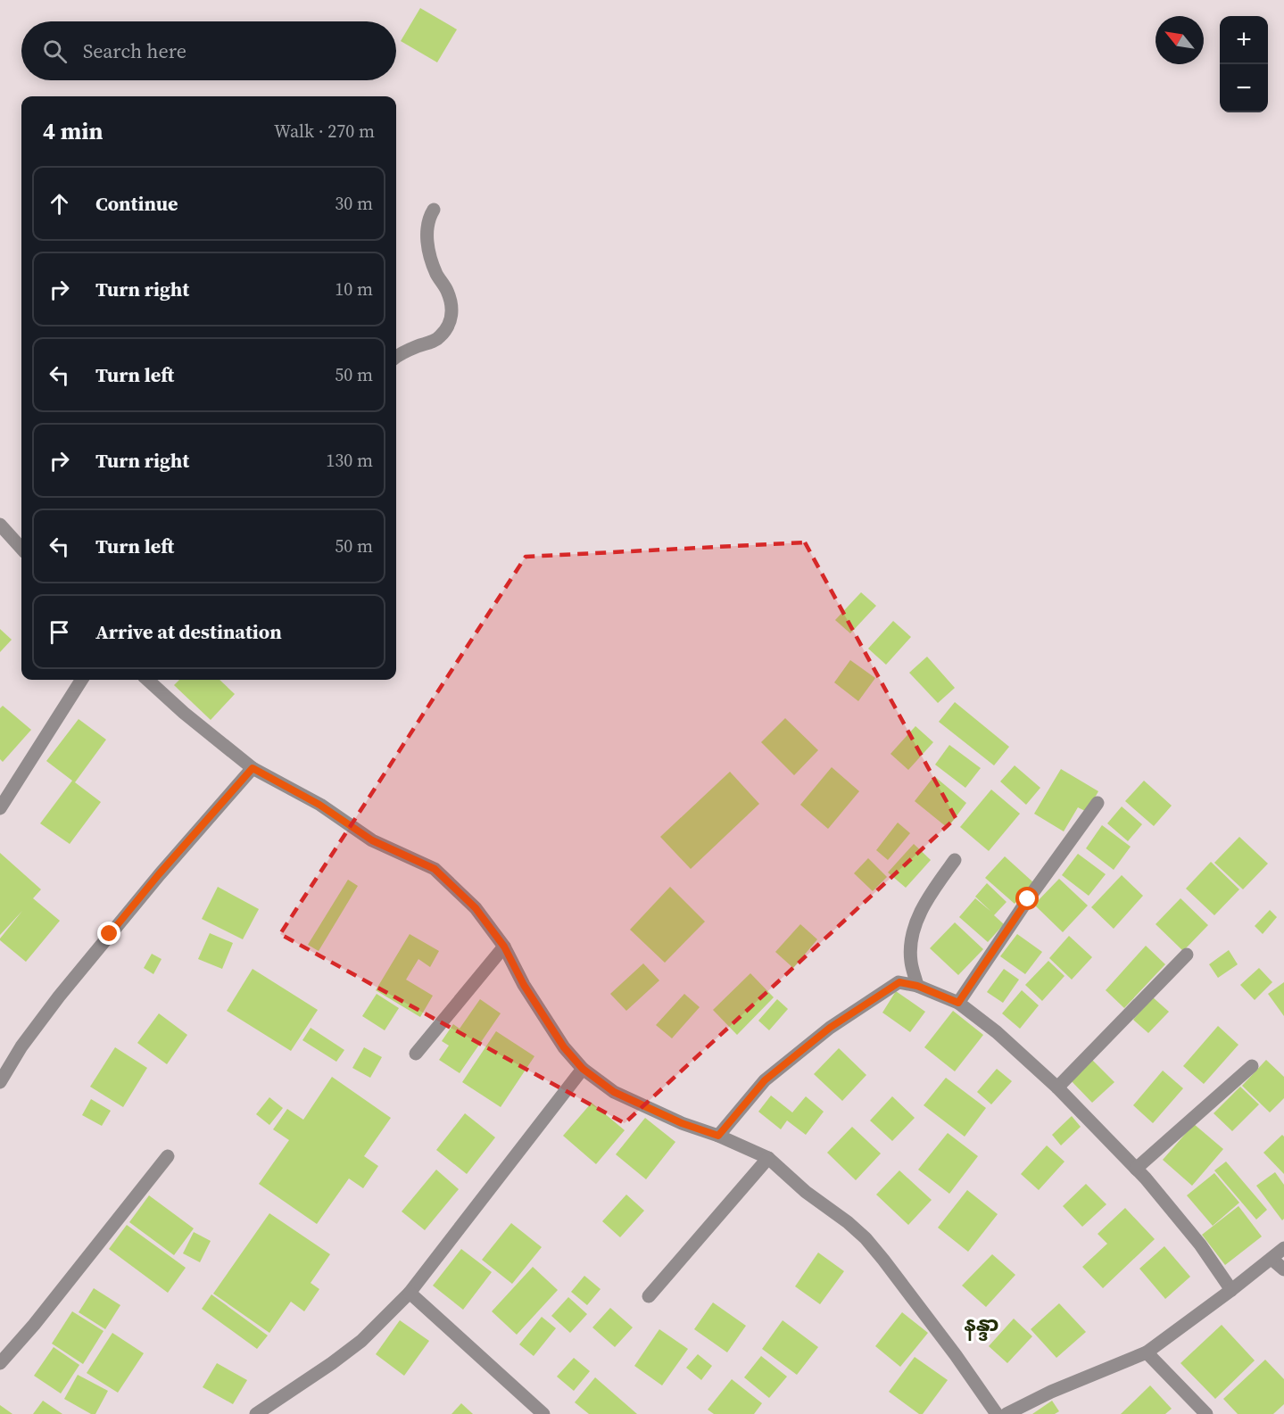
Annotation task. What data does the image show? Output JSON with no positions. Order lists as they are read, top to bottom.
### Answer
{
  "districts": ["နန္ဒာ"],
  "north": "top left",
  "page": {
    "map_buttons": ["+", "−"],
    "search": "Search here",
    "heading": ["4 min", "Walk · 270 m"],
    "list": [
      ["Continue", "30 m"],
      ["Turn right", "10 m"],
      ["Turn left", "50 m"],
      ["Turn right", "130 m"],
      ["Turn left", "50 m"],
      "Arrive at destination"
    ]
  }
}
